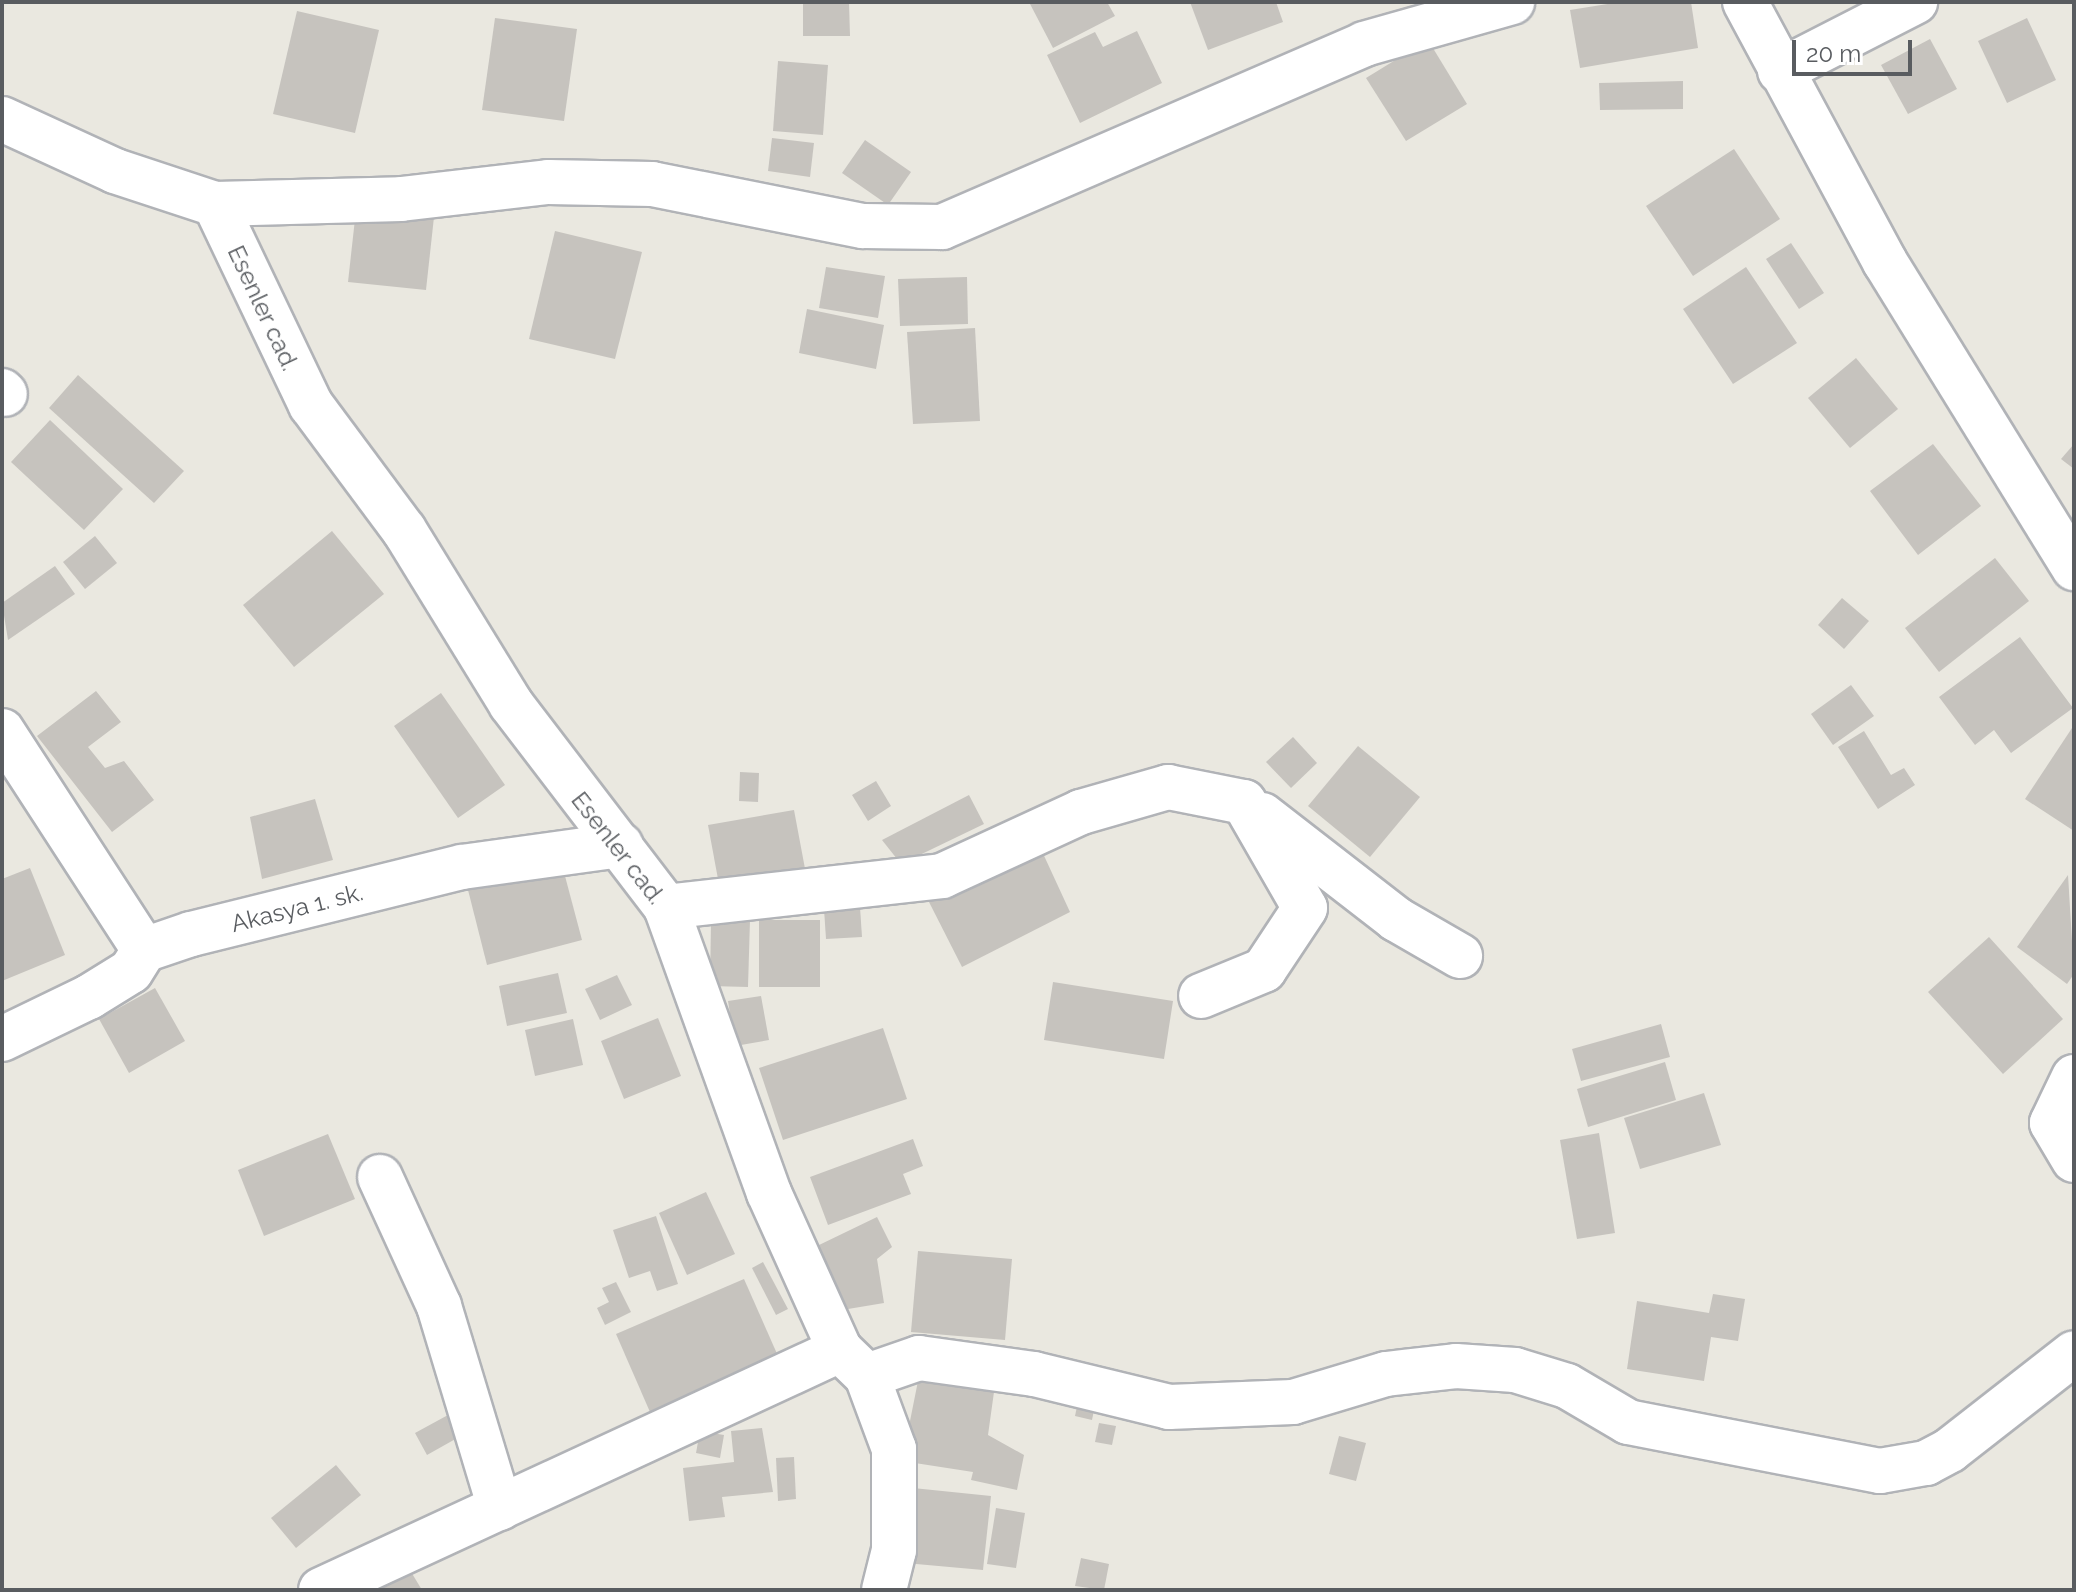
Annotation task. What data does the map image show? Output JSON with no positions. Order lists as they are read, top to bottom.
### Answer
{
  "streets": {
    "street": ["Esenler cad.", "Akasya 1. sk."]
  },
  "crossings": [
    ["Esenler cad.", "Akasya 1. sk."]
  ],
  "scale_bar": "20 m"
}
